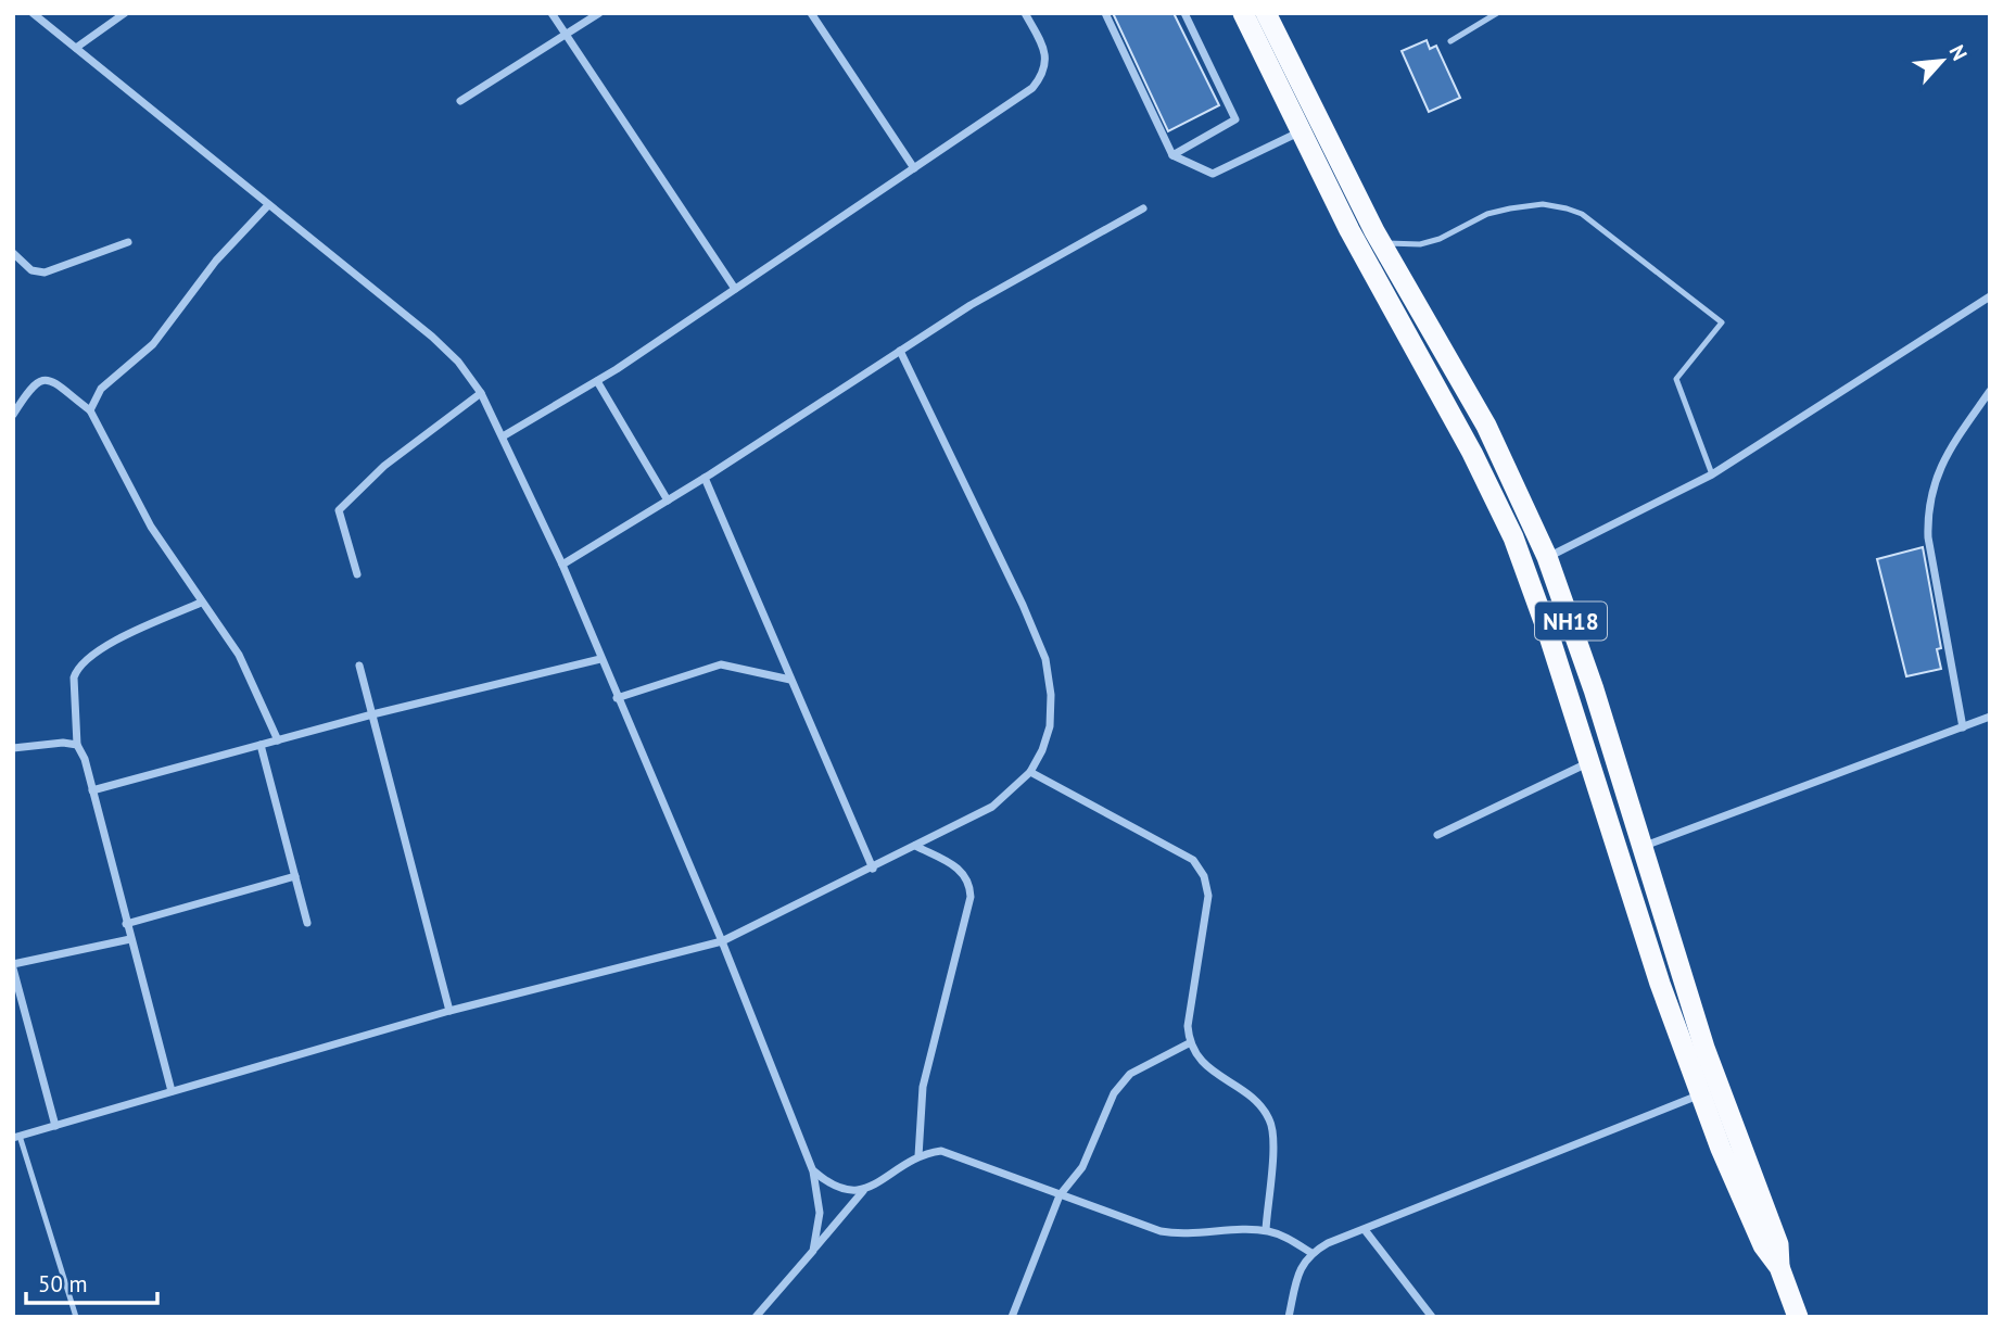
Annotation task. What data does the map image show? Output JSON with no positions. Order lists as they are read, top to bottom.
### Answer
{
  "streets": {
    "highway": ["NH18"]
  },
  "scale_bar": "50 m",
  "north": "top right"
}
